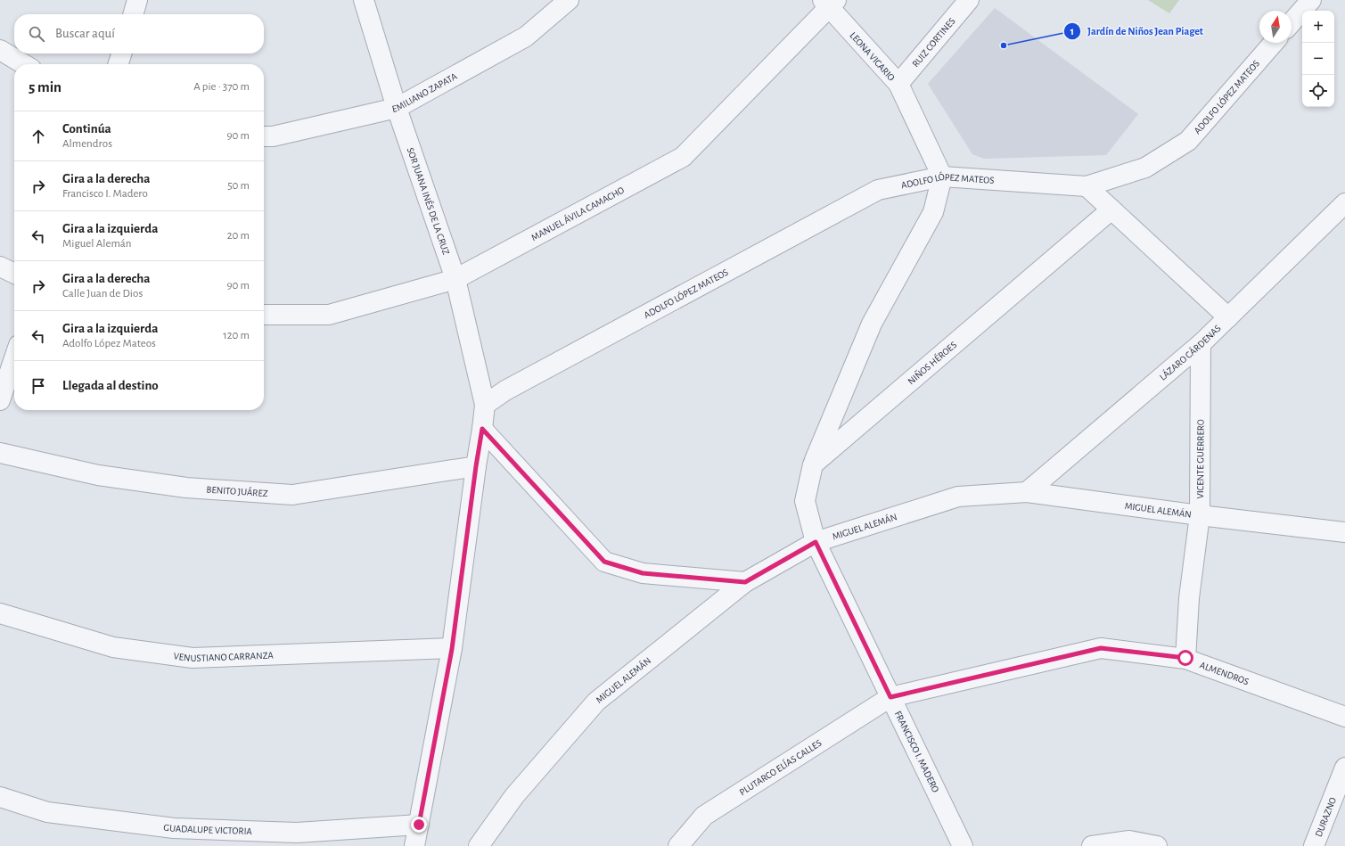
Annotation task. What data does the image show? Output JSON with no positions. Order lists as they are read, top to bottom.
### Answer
{
  "streets": {
    "street": [
      "RUIZ CORTINES",
      "LEONA VICARIO",
      "EMILIANO ZAPATA",
      "ADOLFO LÓPEZ MATEOS",
      "SOR JUANA INÉS DE LA CRUZ",
      "MANUEL ÁVILA CAMACHO",
      "LÁZARO CÁRDENAS",
      "NIÑOS HÉROES",
      "VICENTE GUERRERO",
      "BENITO JUÁREZ",
      "MIGUEL ALEMÁN",
      "VENUSTIANO CARRANZA",
      "ALMENDROS",
      "FRANCISCO I. MADERO",
      "PLUTARCO ELÍAS CALLES",
      "DURAZNO",
      "GUADALUPE VICTORIA"
    ]
  },
  "crossings": [
    ["RUIZ CORTINES", "LEONA VICARIO"],
    ["LEONA VICARIO", "ADOLFO LÓPEZ MATEOS"],
    ["LEONA VICARIO", "MANUEL ÁVILA CAMACHO"],
    ["EMILIANO ZAPATA", "SOR JUANA INÉS DE LA CRUZ"],
    ["ADOLFO LÓPEZ MATEOS", "SOR JUANA INÉS DE LA CRUZ"],
    ["SOR JUANA INÉS DE LA CRUZ", "MANUEL ÁVILA CAMACHO"],
    ["LÁZARO CÁRDENAS", "VICENTE GUERRERO"],
    ["LÁZARO CÁRDENAS", "MIGUEL ALEMÁN"],
    ["VICENTE GUERRERO", "MIGUEL ALEMÁN"],
    ["VICENTE GUERRERO", "ALMENDROS"],
    ["MIGUEL ALEMÁN", "FRANCISCO I. MADERO"],
    ["ALMENDROS", "FRANCISCO I. MADERO"],
    ["ALMENDROS", "PLUTARCO ELÍAS CALLES"],
    ["FRANCISCO I. MADERO", "PLUTARCO ELÍAS CALLES"]
  ],
  "places": ["Jardín de Niños Jean Piaget"],
  "north": "top",
  "page": {
    "map_buttons": ["+", "−"],
    "search": "Buscar aquí",
    "heading": ["5 min", "A pie · 370 m"],
    "list": [
      ["Continúa", "Almendros", "90 m"],
      ["Gira a la derecha", "Francisco I. Madero", "50 m"],
      ["Gira a la izquierda", "Miguel Alemán", "20 m"],
      ["Gira a la derecha", "Calle Juan de Dios", "90 m"],
      ["Gira a la izquierda", "Adolfo López Mateos", "120 m"],
      "Llegada al destino"
    ]
  }
}
